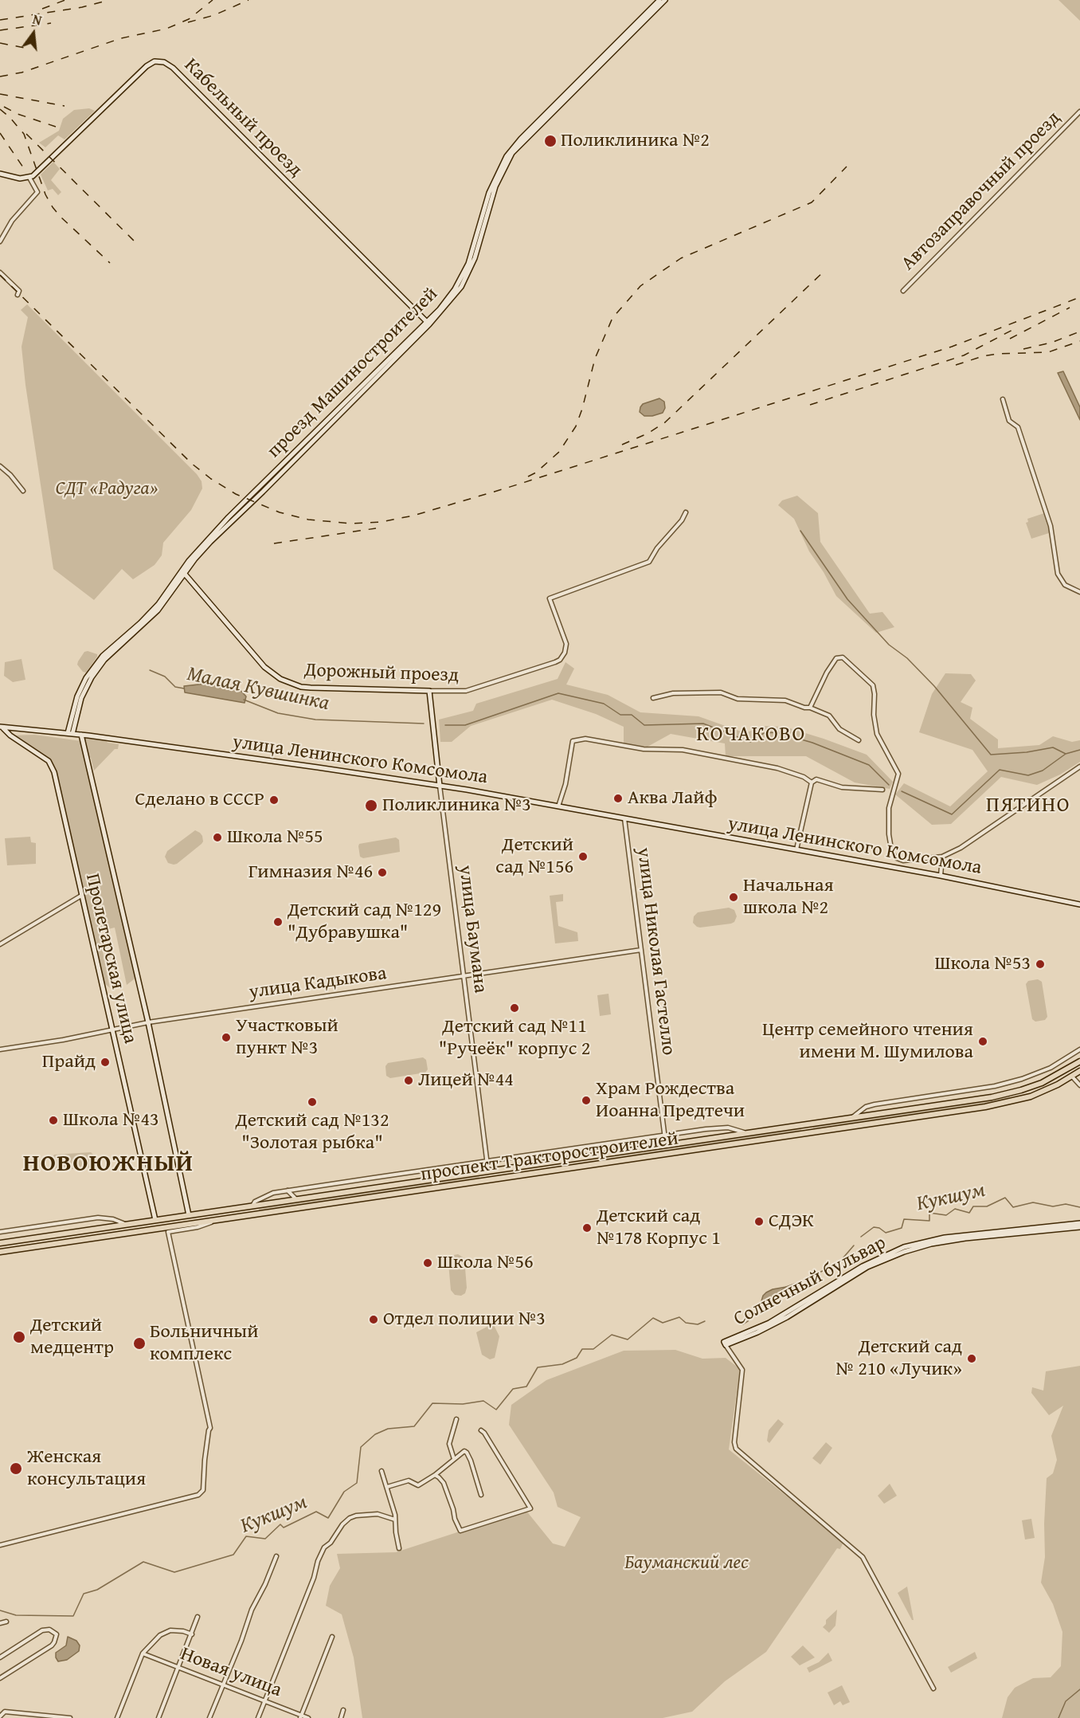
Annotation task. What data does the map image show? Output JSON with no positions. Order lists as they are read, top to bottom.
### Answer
{
  "streets": {
    "main road": ["проспект Тракторостроителей"],
    "street": [
      "Кабельный проезд",
      "Автозаправочный проезд",
      "проезд Машиностроителей",
      "Дорожный проезд",
      "улица Ленинского Комсомола",
      "улица Баумана",
      "улица Николая Гастелло",
      "Пролетарская улица",
      "улица Кадыкова",
      "Солнечный бульвар",
      "Новая улица"
    ]
  },
  "crossings": [
    ["Кабельный проезд", "проезд Машиностроителей"],
    ["проезд Машиностроителей", "Дорожный проезд"],
    ["проезд Машиностроителей", "улица Ленинского Комсомола"],
    ["Дорожный проезд", "улица Баумана"],
    ["улица Ленинского Комсомола", "улица Баумана"],
    ["улица Ленинского Комсомола", "улица Николая Гастелло"],
    ["улица Ленинского Комсомола", "Пролетарская улица"],
    ["улица Баумана", "улица Кадыкова"],
    ["улица Баумана", "проспект Тракторостроителей"],
    ["улица Николая Гастелло", "улица Кадыкова"],
    ["улица Николая Гастелло", "проспект Тракторостроителей"],
    ["Пролетарская улица", "улица Кадыкова"],
    ["Пролетарская улица", "проспект Тракторостроителей"]
  ],
  "districts": ["КОЧАКОВО", "ПЯТИНО", "НОВОЮЖНЫЙ"],
  "water": ["Малая Кувшинка", "Кукшум"],
  "parks": ["СДТ «Радуга»", "Бауманский лес"],
  "places": [
    "Поликлиника №2",
    "Аква Лайф",
    "Сделано в СССР",
    "Поликлиника №3",
    "Школа №55",
    "Детский сад №156",
    "Гимназия №46",
    "Начальная школа №2",
    "Детский сад №129 \"Дубравушка\"",
    "Школа №53",
    "Детский сад №11 \"Ручеёк\" корпус 2",
    "Участковый пункт №3",
    "Центр семейного чтения имени М. Шумилова",
    "Прайд",
    "Лицей №44",
    "Храм Рождества Иоанна Предтечи",
    "Детский сад №132 \"Золотая рыбка\"",
    "Школа №43",
    "СДЭК",
    "Детский сад №178 Корпус 1",
    "Школа №56",
    "Отдел полиции №3",
    "Детский медцентр",
    "Больничный комплекс",
    "Детский сад № 210 «Лучик»",
    "Женская консультация"
  ],
  "north": "top"
}
